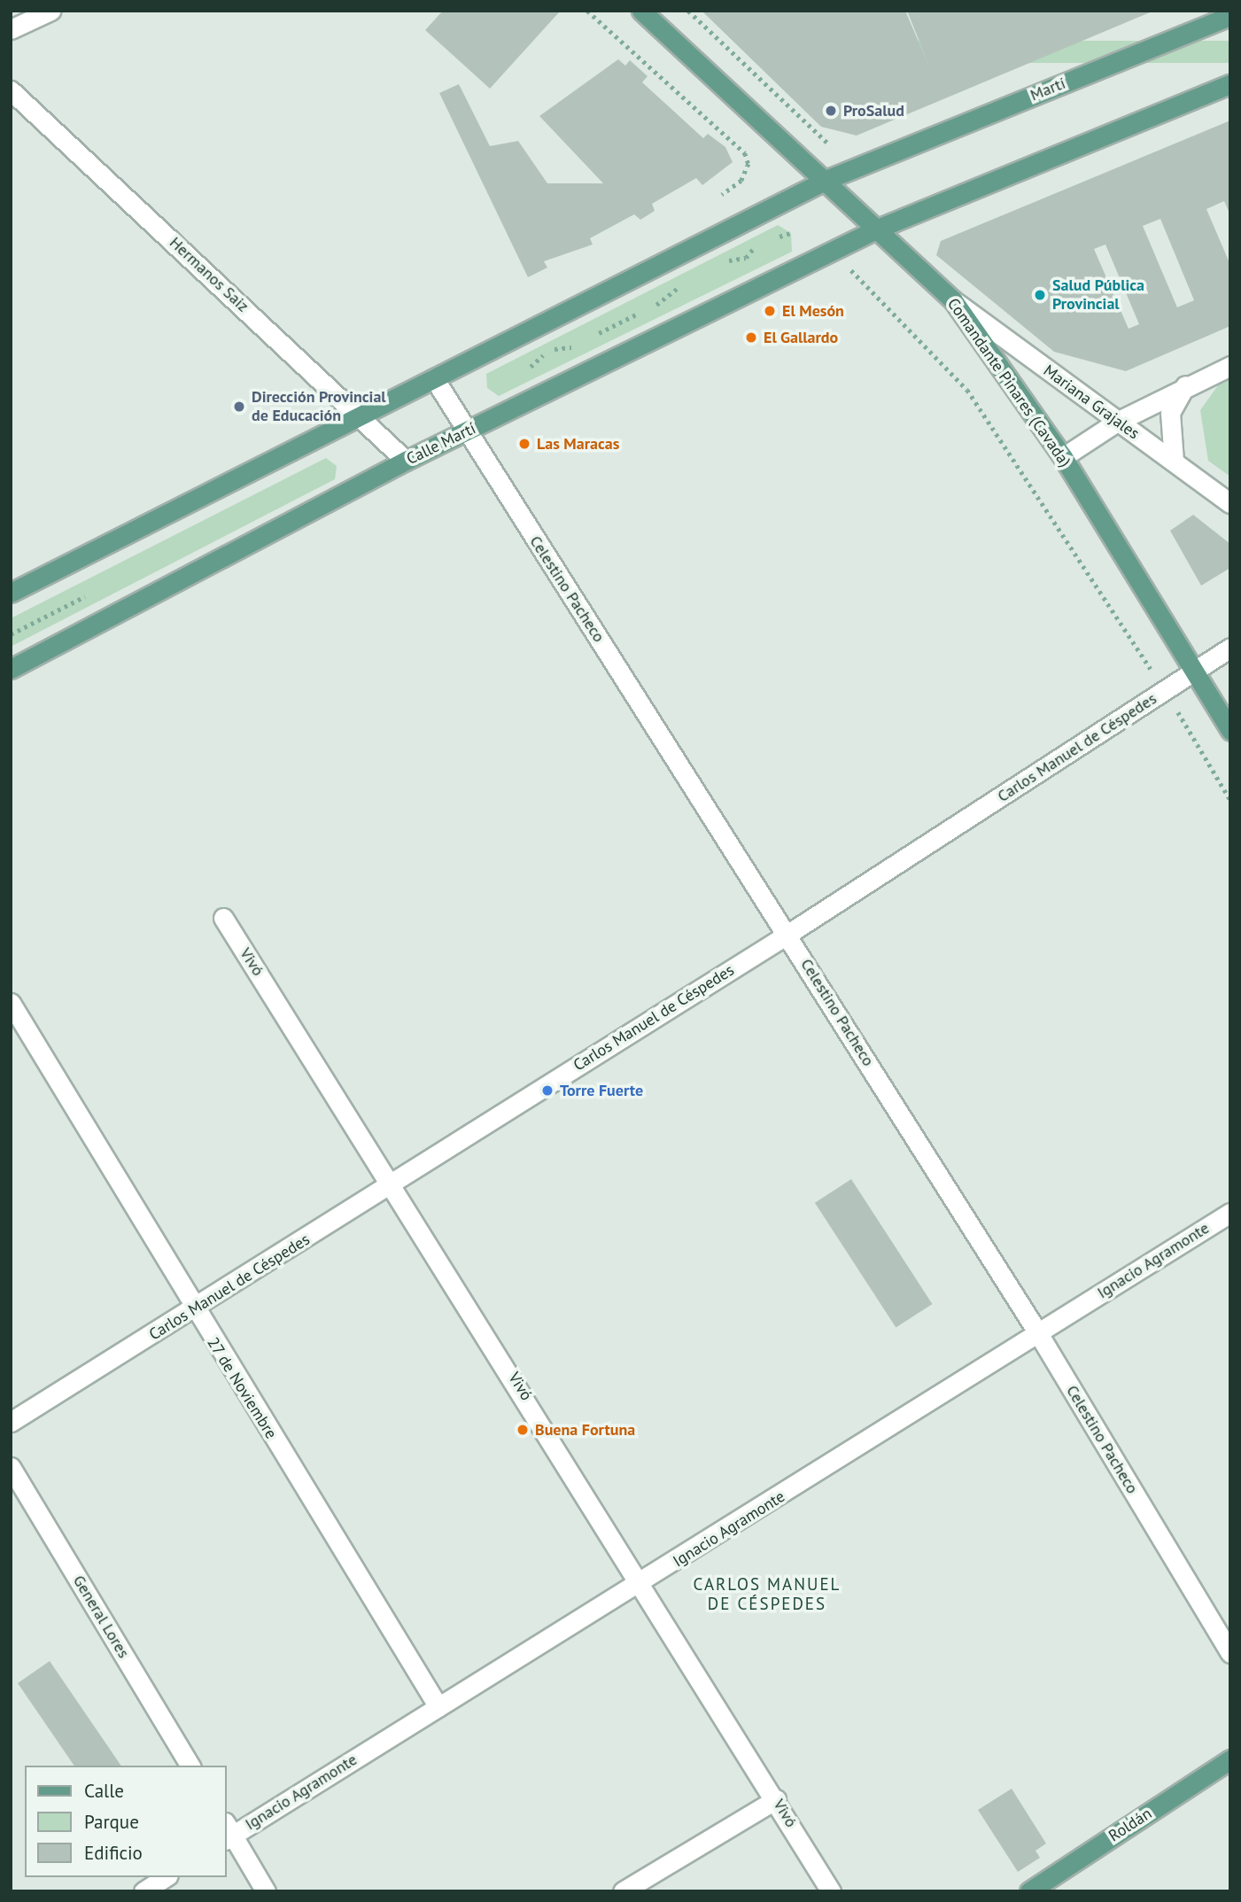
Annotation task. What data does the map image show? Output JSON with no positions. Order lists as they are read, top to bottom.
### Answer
{
  "streets": {
    "main road": [
      "Martí",
      "Comandante Pinares (Cavada)",
      "Calle Martí",
      "Roldán"
    ],
    "street": [
      "Hermanos Saiz",
      "Mariana Grajales",
      "Celestino Pacheco",
      "Carlos Manuel de Céspedes",
      "Vivó",
      "Ignacio Agramonte",
      "27 de Noviembre",
      "General Lores"
    ]
  },
  "crossings": [
    ["Martí", "Comandante Pinares (Cavada)"],
    ["Hermanos Saiz", "Calle Martí"],
    ["Comandante Pinares (Cavada)", "Mariana Grajales"],
    ["Comandante Pinares (Cavada)", "Calle Martí"],
    ["Comandante Pinares (Cavada)", "Carlos Manuel de Céspedes"],
    ["Calle Martí", "Celestino Pacheco"],
    ["Celestino Pacheco", "Carlos Manuel de Céspedes"],
    ["Celestino Pacheco", "Ignacio Agramonte"],
    ["Carlos Manuel de Céspedes", "Vivó"],
    ["Carlos Manuel de Céspedes", "27 de Noviembre"],
    ["Vivó", "Ignacio Agramonte"],
    ["Ignacio Agramonte", "27 de Noviembre"]
  ],
  "districts": ["CARLOS MANUEL DE CÉSPEDES"],
  "places": [
    "ProSalud",
    "Salud Pública Provincial",
    "El Mesón",
    "El Gallardo",
    "Dirección Provincial de Educación",
    "Las Maracas",
    "Torre Fuerte",
    "Buena Fortuna"
  ],
  "legend": ["Calle", "Parque", "Edificio"]
}
